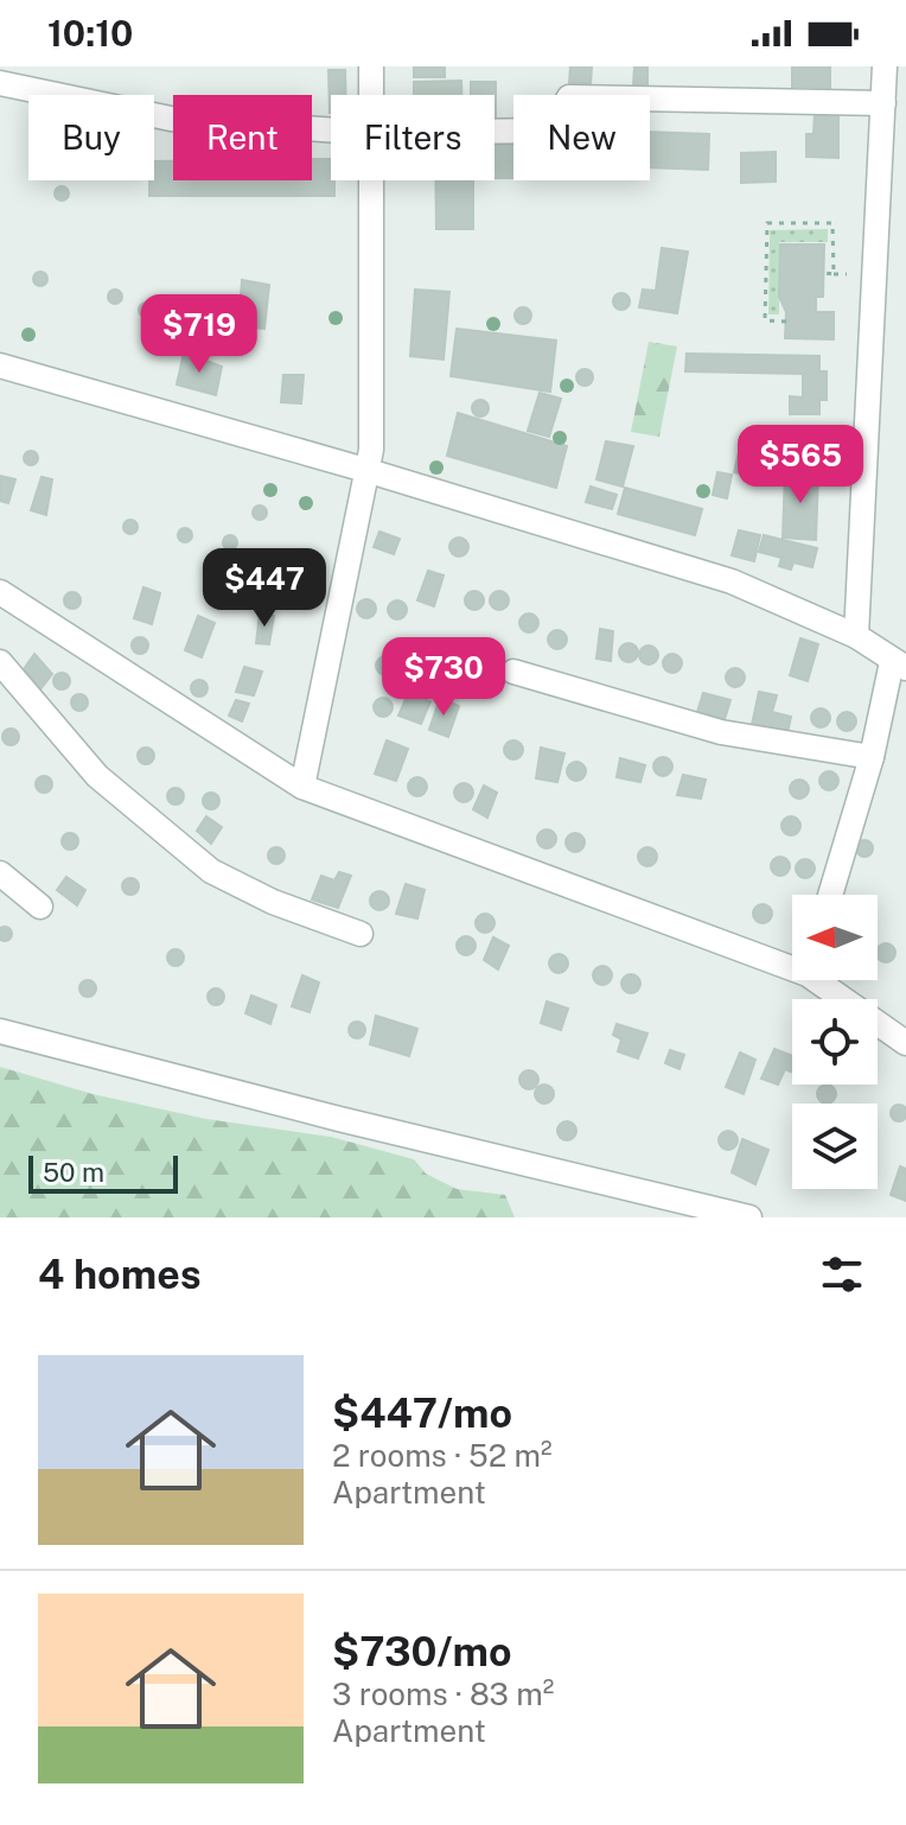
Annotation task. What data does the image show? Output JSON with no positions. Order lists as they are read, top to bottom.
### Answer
{
  "scale_bar": "50 m",
  "north": "left",
  "page": {
    "status": "10:10",
    "chip": [
      "Buy",
      "Rent",
      "Filters",
      "New"
    ],
    "price": [
      "$719",
      "$565",
      "$447",
      "$730"
    ],
    "scale": "50 m",
    "heading": "4 homes",
    "list": [
      {
        "name": "$447/mo",
        "note": "2 rooms · 52 m² · Apartment"
      },
      {
        "name": "$730/mo",
        "note": "3 rooms · 83 m² · Apartment"
      }
    ]
  }
}
